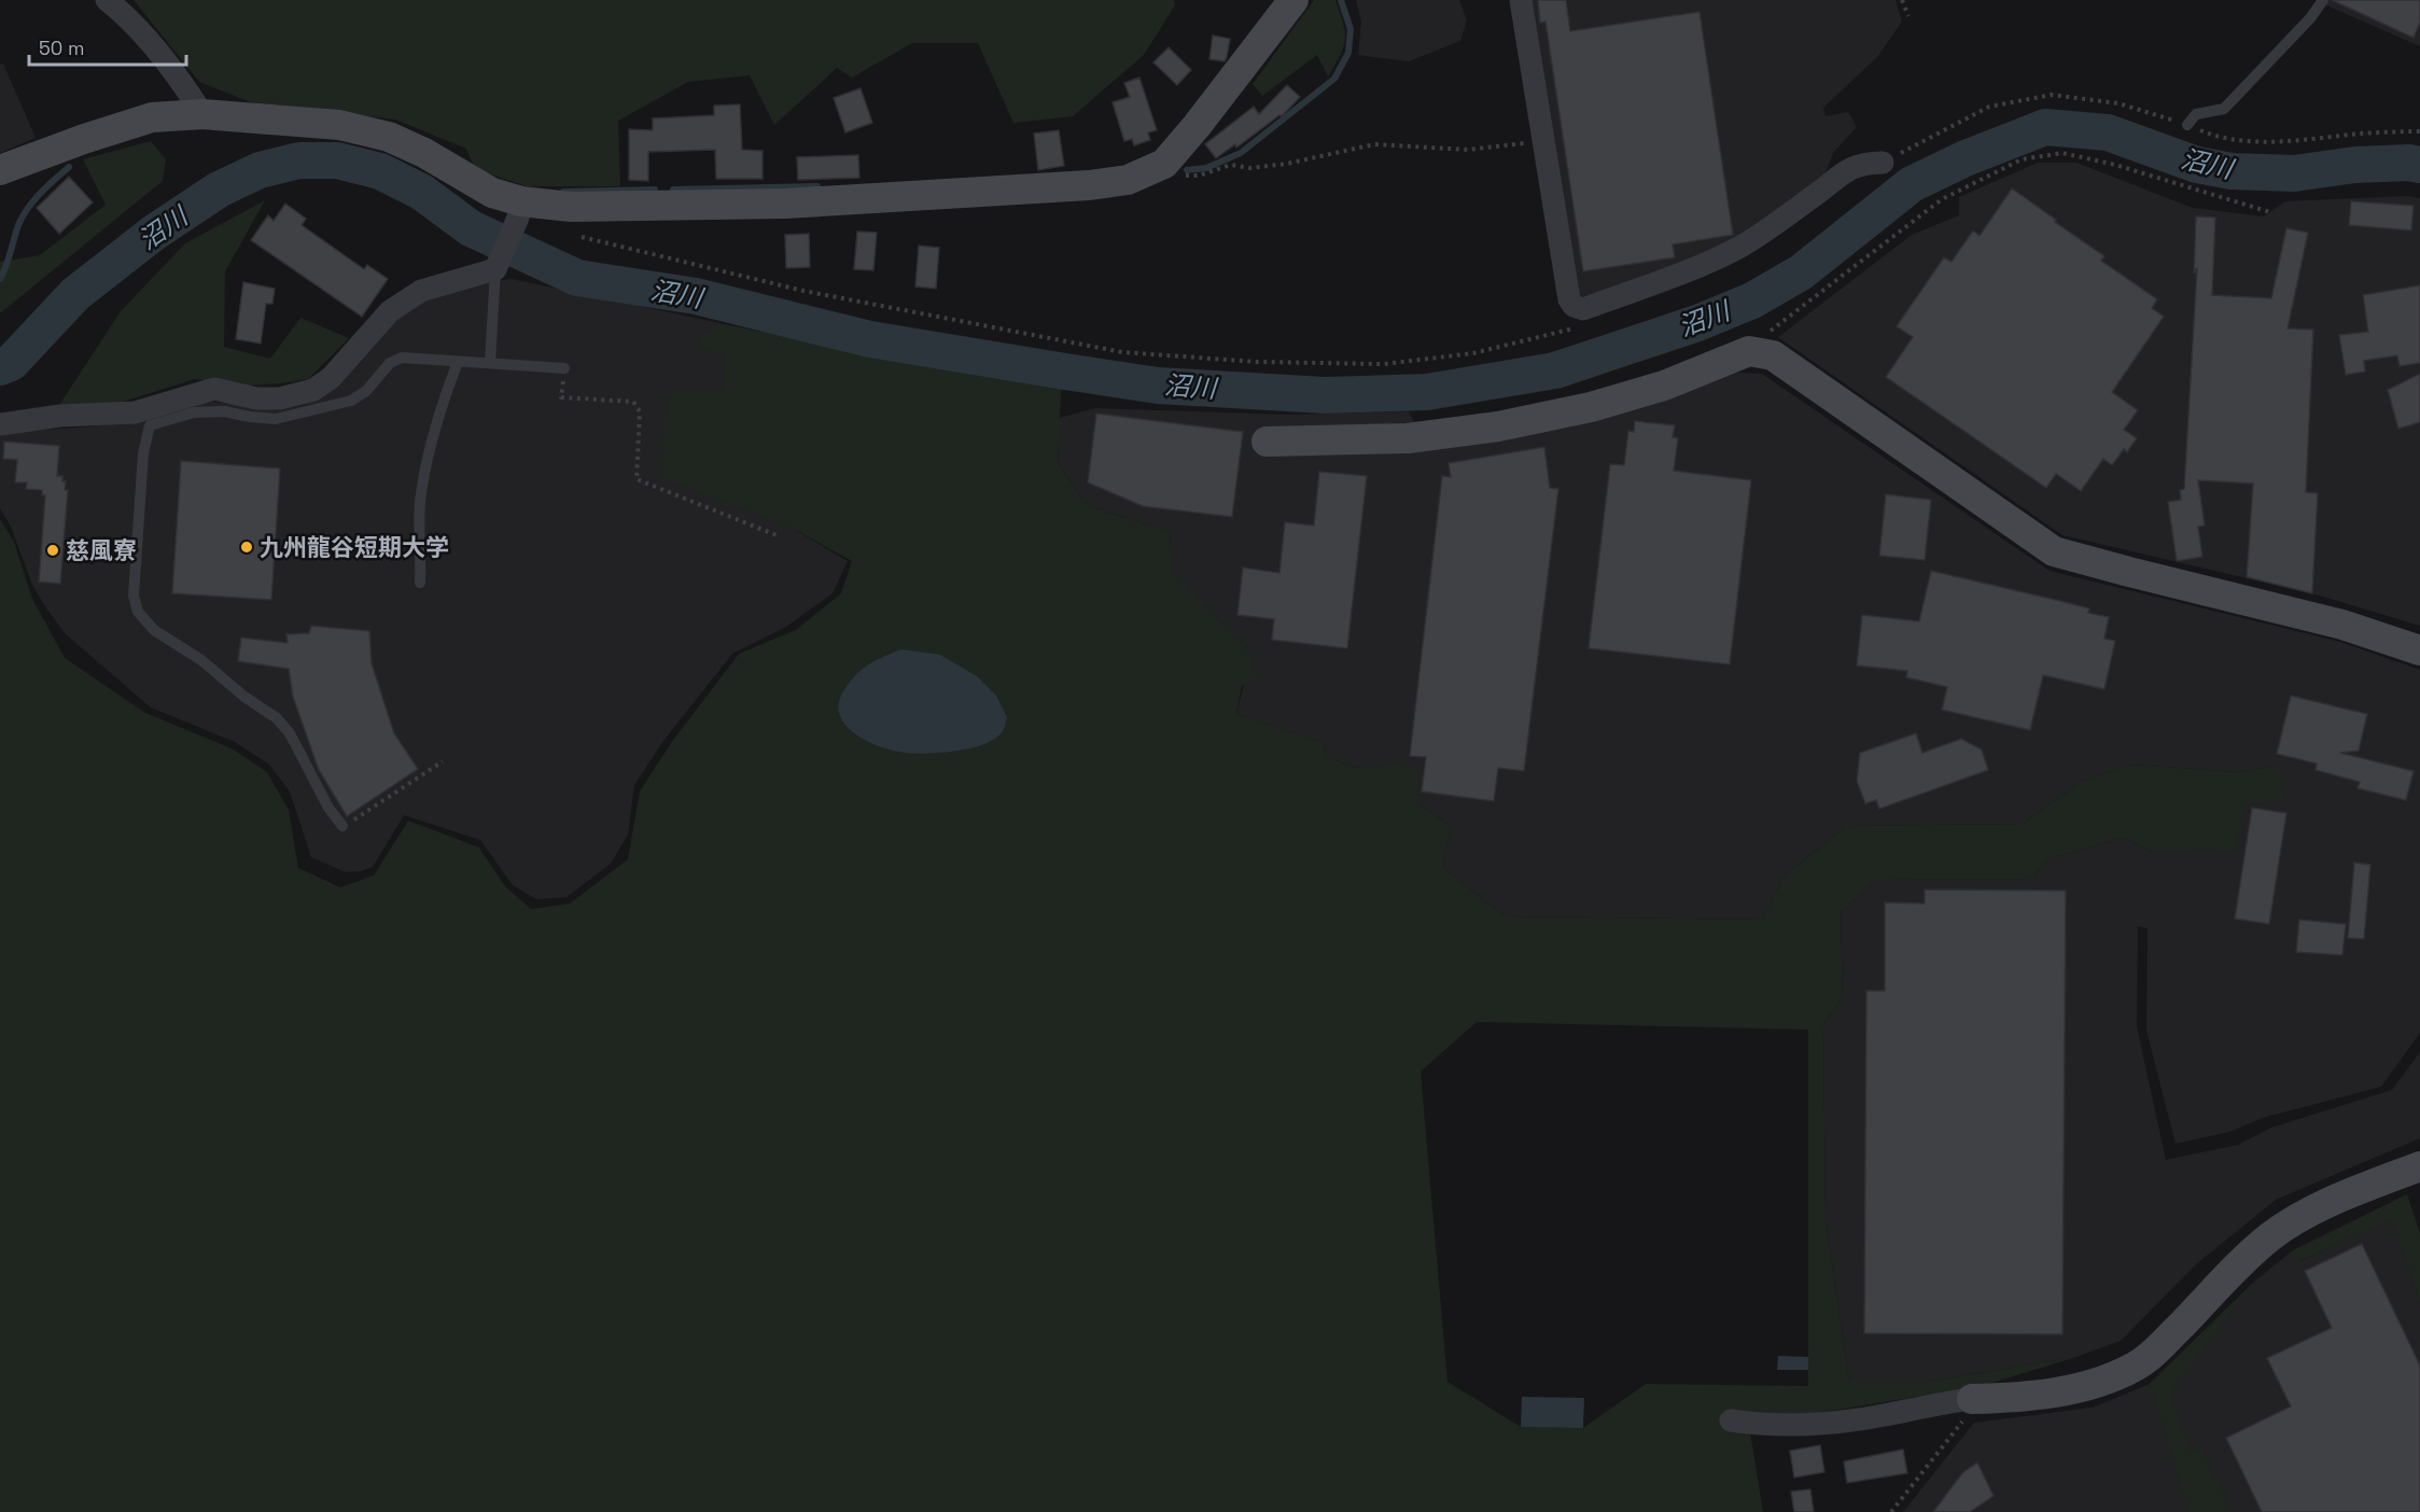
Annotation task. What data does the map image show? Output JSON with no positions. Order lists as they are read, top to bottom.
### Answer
{
  "water": ["沼川"],
  "places": ["九州龍谷短期大学", "慈風寮"],
  "scale_bar": "50 m"
}
